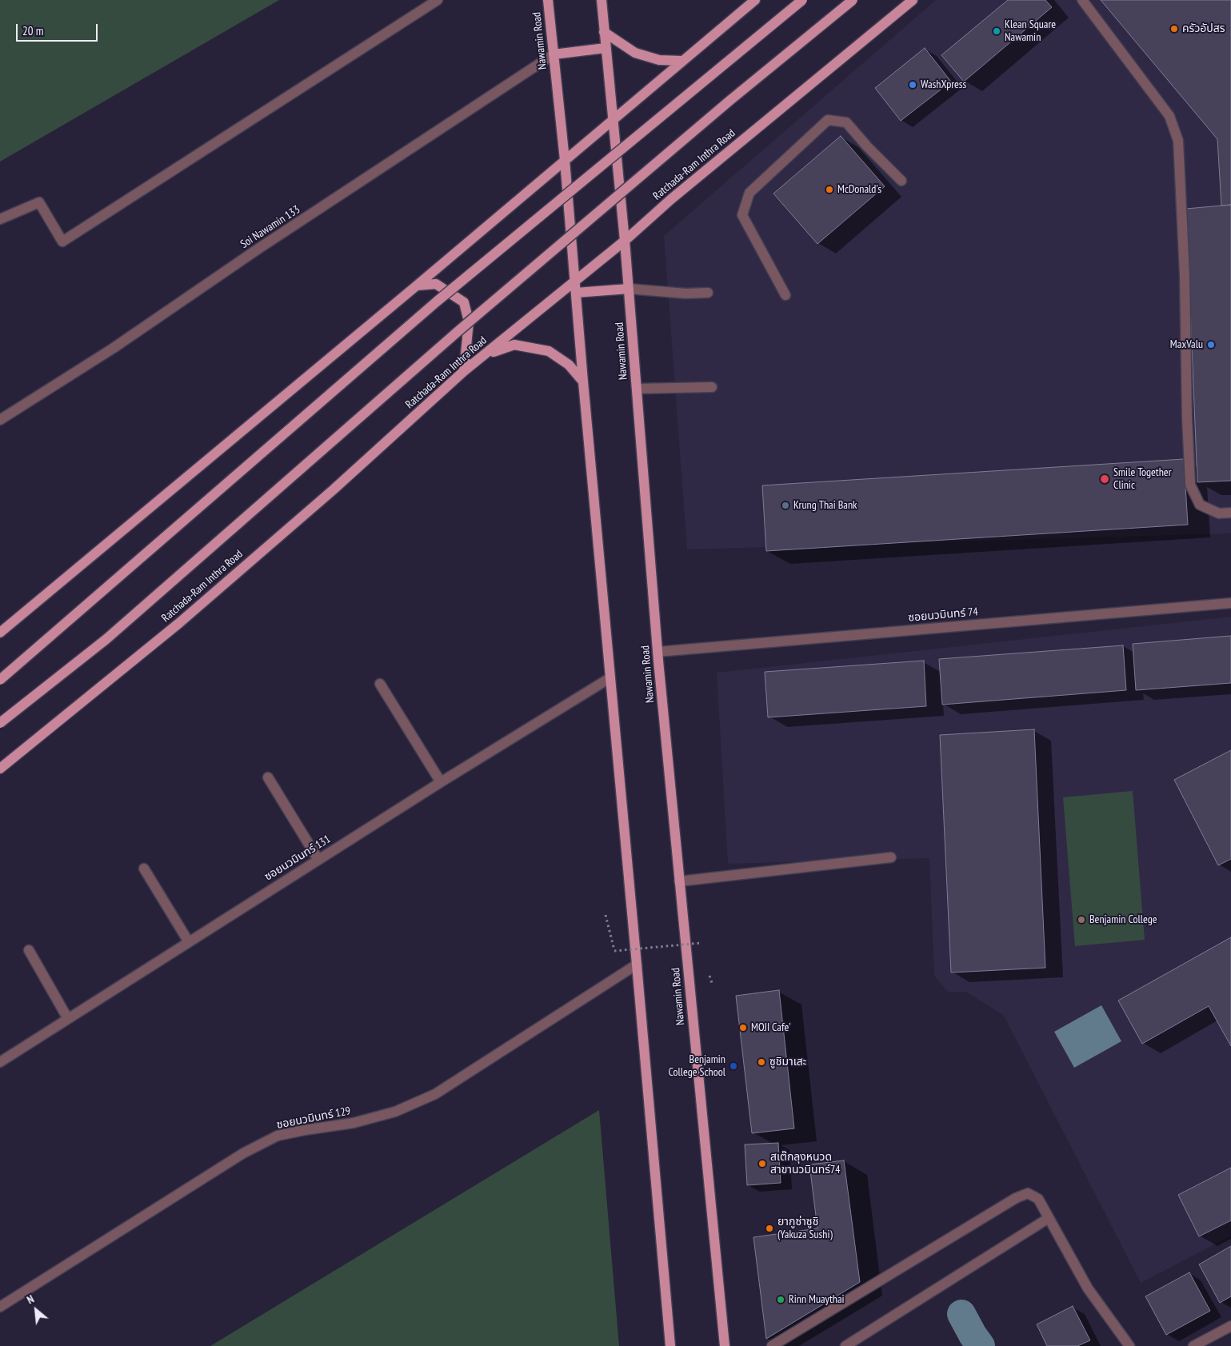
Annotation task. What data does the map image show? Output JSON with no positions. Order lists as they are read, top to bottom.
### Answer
{
  "streets": {
    "main road": ["Nawamin Road", "Ratchada-Ram Inthra Road"],
    "street": [
      "Soi Nawamin 133",
      "ซอยนวมินทร์ 74",
      "ซอยนวมินทร์ 131",
      "ซอยนวมินทร์ 129"
    ]
  },
  "crossings": [
    ["Nawamin Road", "Ratchada-Ram Inthra Road"],
    ["Nawamin Road", "Soi Nawamin 133"],
    ["Nawamin Road", "ซอยนวมินทร์ 74"],
    ["Nawamin Road", "ซอยนวมินทร์ 131"],
    ["Nawamin Road", "ซอยนวมินทร์ 129"]
  ],
  "places": [
    "ครัวอัปสร",
    "Klean Square Nawamin",
    "WashXpress",
    "McDonald's",
    "MaxValu",
    "Smile Together Clinic",
    "Krung Thai Bank",
    "Benjamin College",
    "MOJI Cafe'",
    "ซูชิมาเสะ",
    "Benjamin College School",
    "สเต๊กลุงหนวด สาขานวมินทร์74",
    "ยากูซ่าซูชิ (Yakuza Sushi)",
    "Rinn Muaythai"
  ],
  "scale_bar": "20 m",
  "north": "top left"
}
